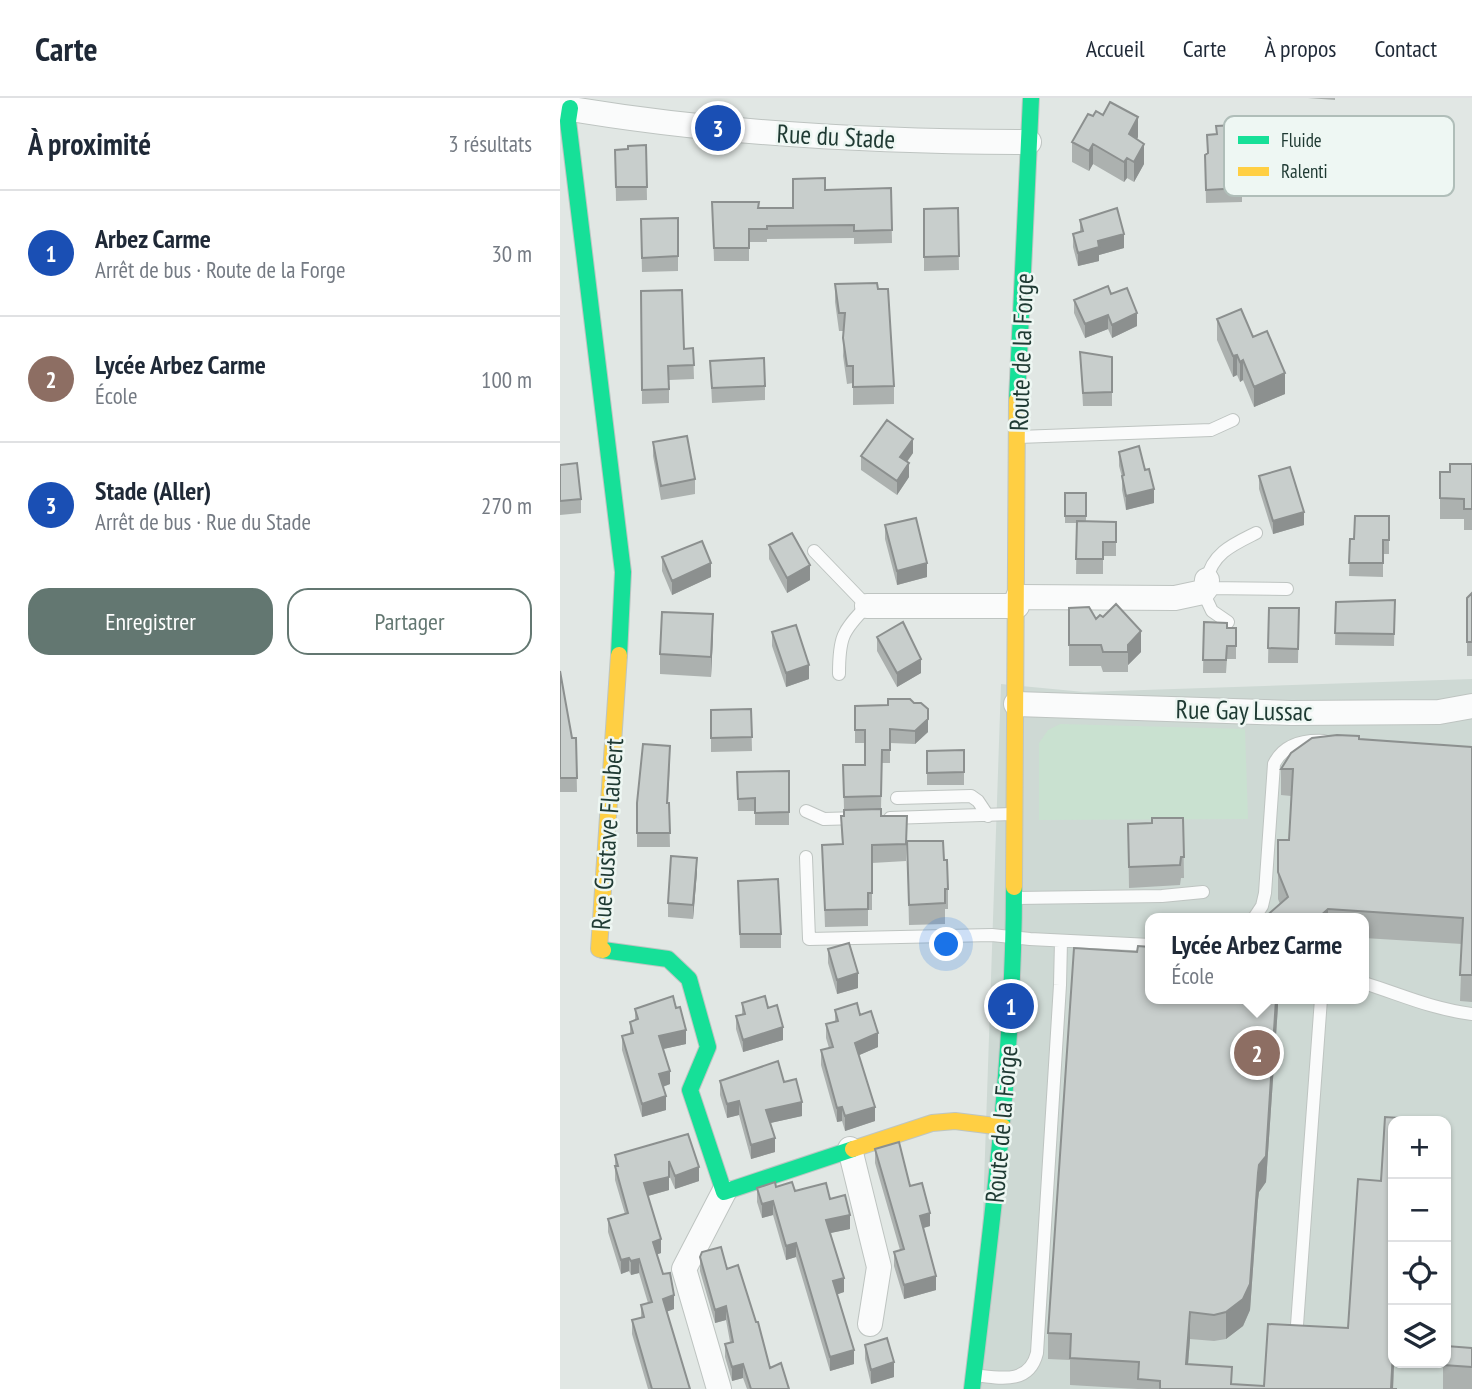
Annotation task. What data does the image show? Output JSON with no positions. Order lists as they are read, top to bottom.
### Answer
{
  "streets": {
    "street": [
      "Rue du Stade",
      "Route de la Forge",
      "Rue Gay Lussac",
      "Rue Gustave Flaubert"
    ]
  },
  "crossings": [
    ["Rue du Stade", "Route de la Forge"],
    ["Rue du Stade", "Rue Gustave Flaubert"],
    ["Route de la Forge", "Rue Gay Lussac"]
  ],
  "legend": ["Fluide", "Ralenti"],
  "page": {
    "header": "Carte",
    "nav": [
      "Accueil",
      "Carte",
      "À propos",
      "Contact"
    ],
    "heading": ["À proximité", "3 résultats"],
    "pins": ["3", "1", "2"],
    "list": [
      {
        "mark": "1",
        "name": "Arbez Carme",
        "note": "Arrêt de bus · Route de la Forge",
        "value": "30 m"
      },
      {
        "mark": "2",
        "name": "Lycée Arbez Carme",
        "note": "École",
        "value": "100 m"
      },
      {
        "mark": "3",
        "name": "Stade (Aller)",
        "note": "Arrêt de bus · Rue du Stade",
        "value": "270 m"
      }
    ],
    "buttons": ["Enregistrer", "Partager"],
    "popup": ["Lycée Arbez Carme", "École"],
    "map_buttons": ["+", "−"]
  }
}
